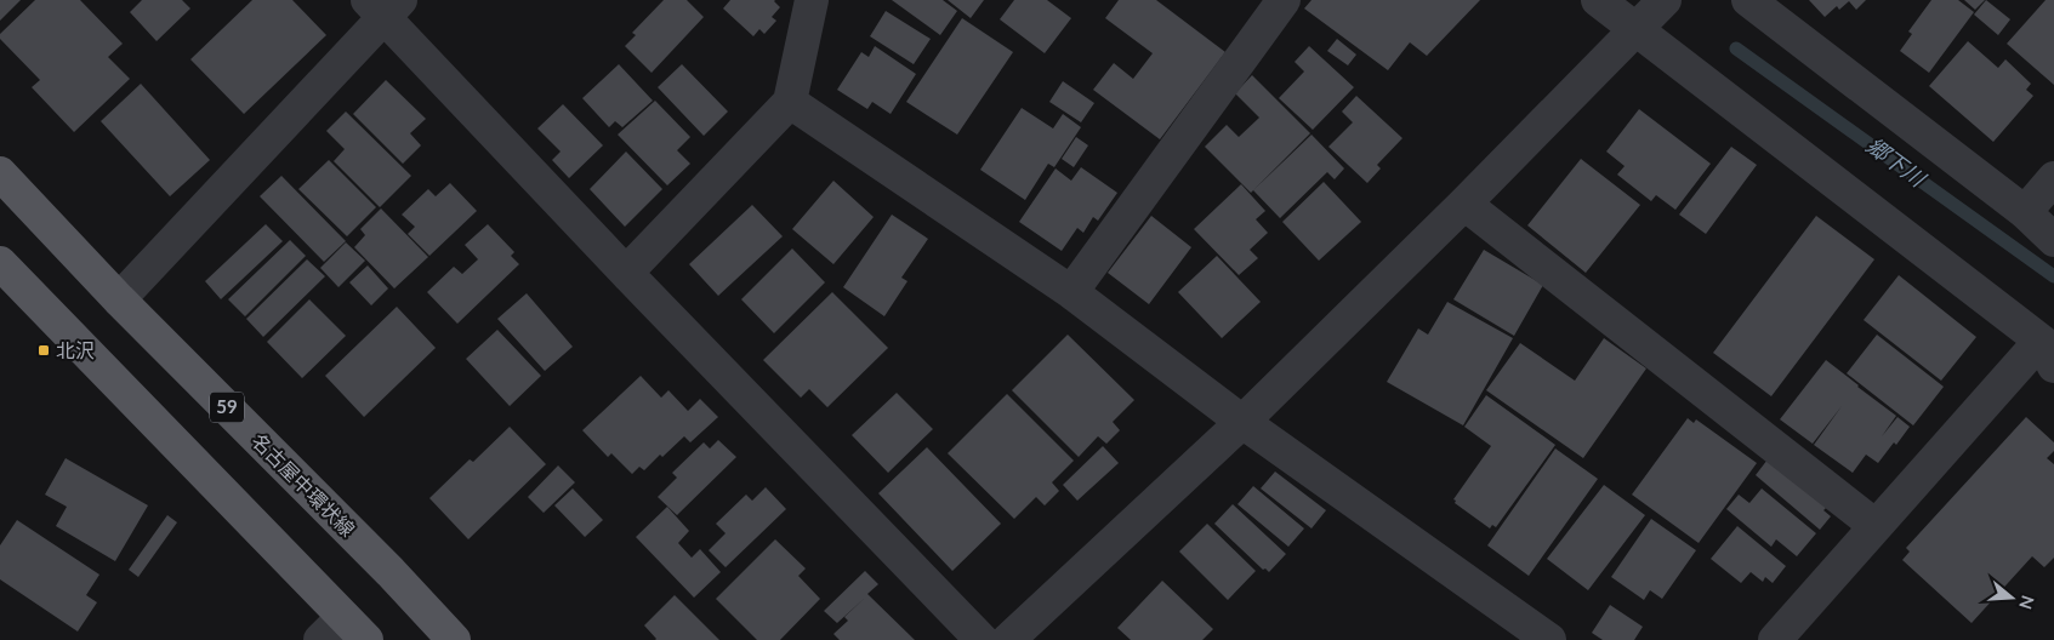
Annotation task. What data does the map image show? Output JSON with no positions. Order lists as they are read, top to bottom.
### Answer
{
  "streets": {
    "main road": ["59", "名古屋中環状線"]
  },
  "water": ["郷下川"],
  "places": {
    "transit": ["北沢"]
  },
  "north": "right"
}
